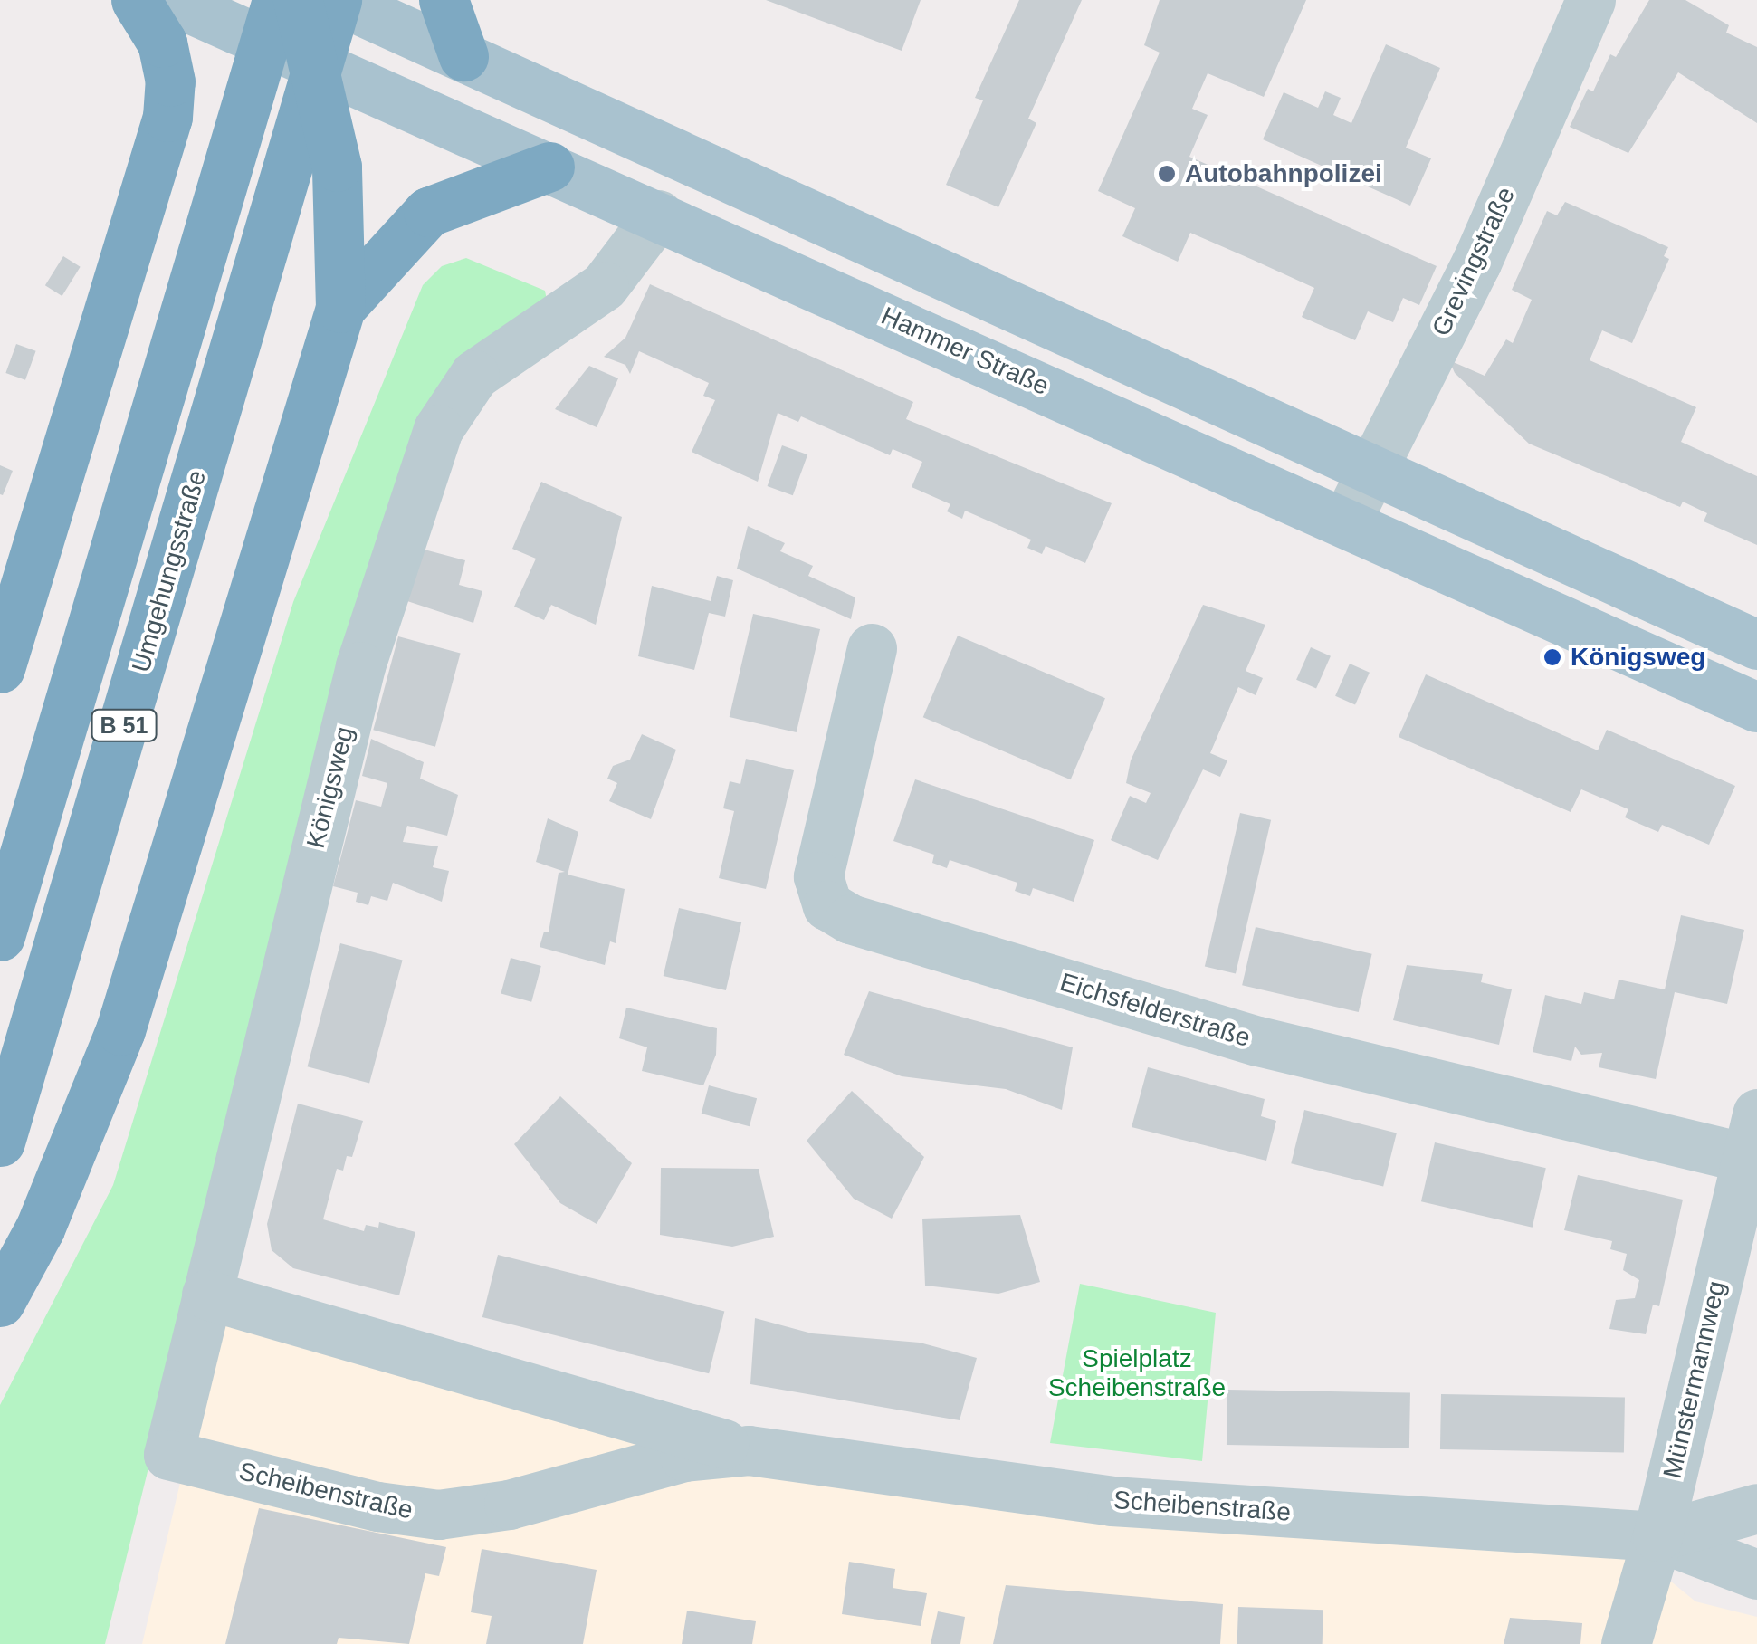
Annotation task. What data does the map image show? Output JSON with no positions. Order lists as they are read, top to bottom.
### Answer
{
  "streets": {
    "highway": ["Umgehungsstraße", "B 51"],
    "main road": ["Hammer Straße"],
    "street": [
      "Grevingstraße",
      "Königsweg",
      "Eichsfelderstraße",
      "Münstermannweg",
      "Scheibenstraße"
    ]
  },
  "crossings": [
    ["Grevingstraße", "Hammer Straße"],
    ["Hammer Straße", "Umgehungsstraße"],
    ["Hammer Straße", "B 51"],
    ["Hammer Straße", "Königsweg"],
    ["Umgehungsstraße", "B 51"],
    ["Königsweg", "Scheibenstraße"],
    ["Eichsfelderstraße", "Münstermannweg"],
    ["Münstermannweg", "Scheibenstraße"]
  ],
  "parks": ["Spielplatz Scheibenstraße"],
  "places": ["Autobahnpolizei", "Königsweg"]
}
